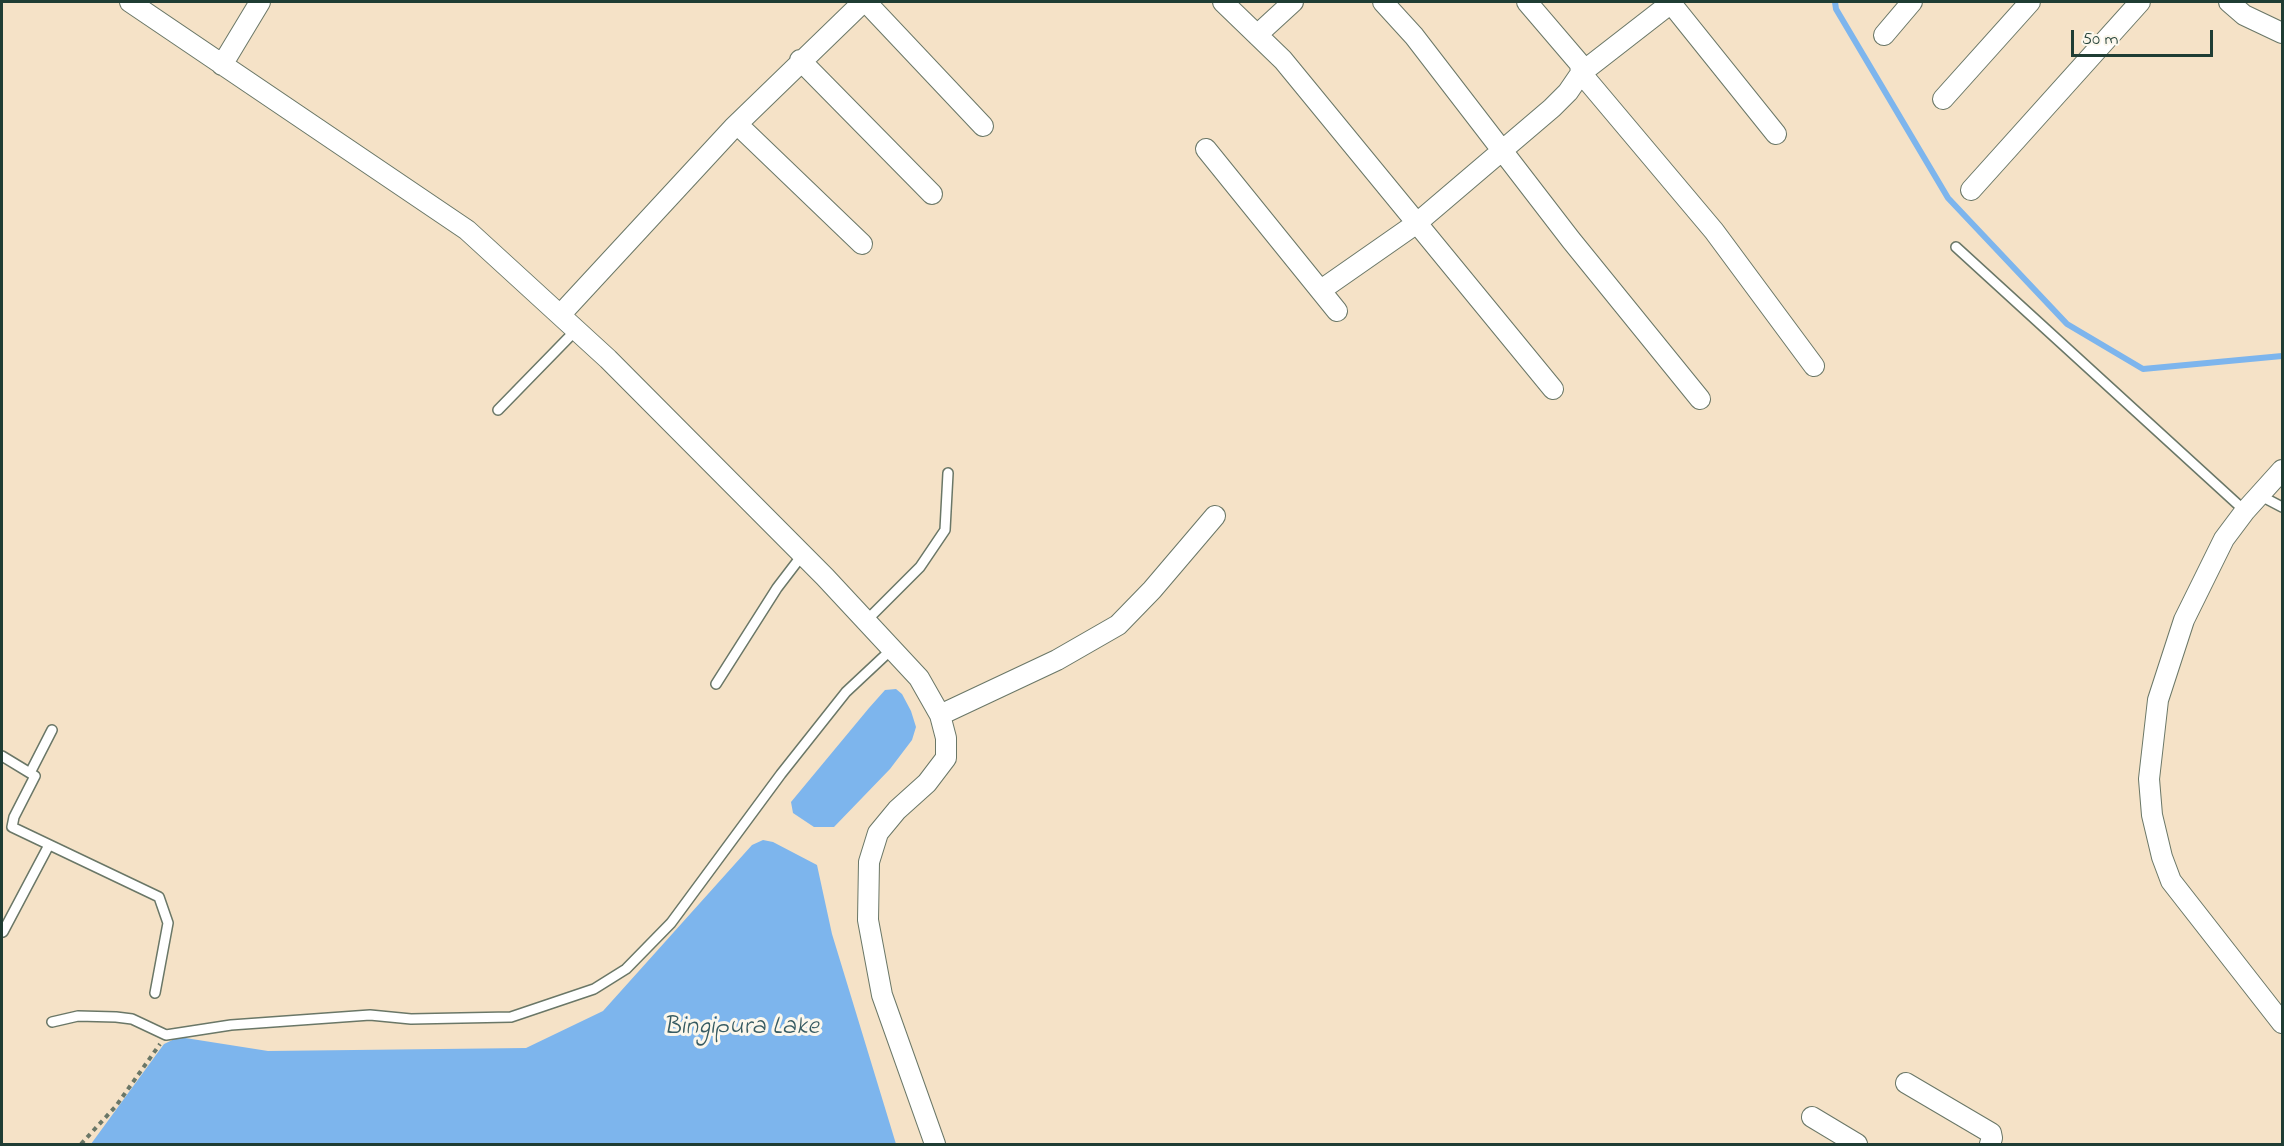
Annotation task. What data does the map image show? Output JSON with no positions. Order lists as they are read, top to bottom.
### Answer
{
  "water": ["Bingipura Lake"],
  "scale_bar": "50 m"
}
